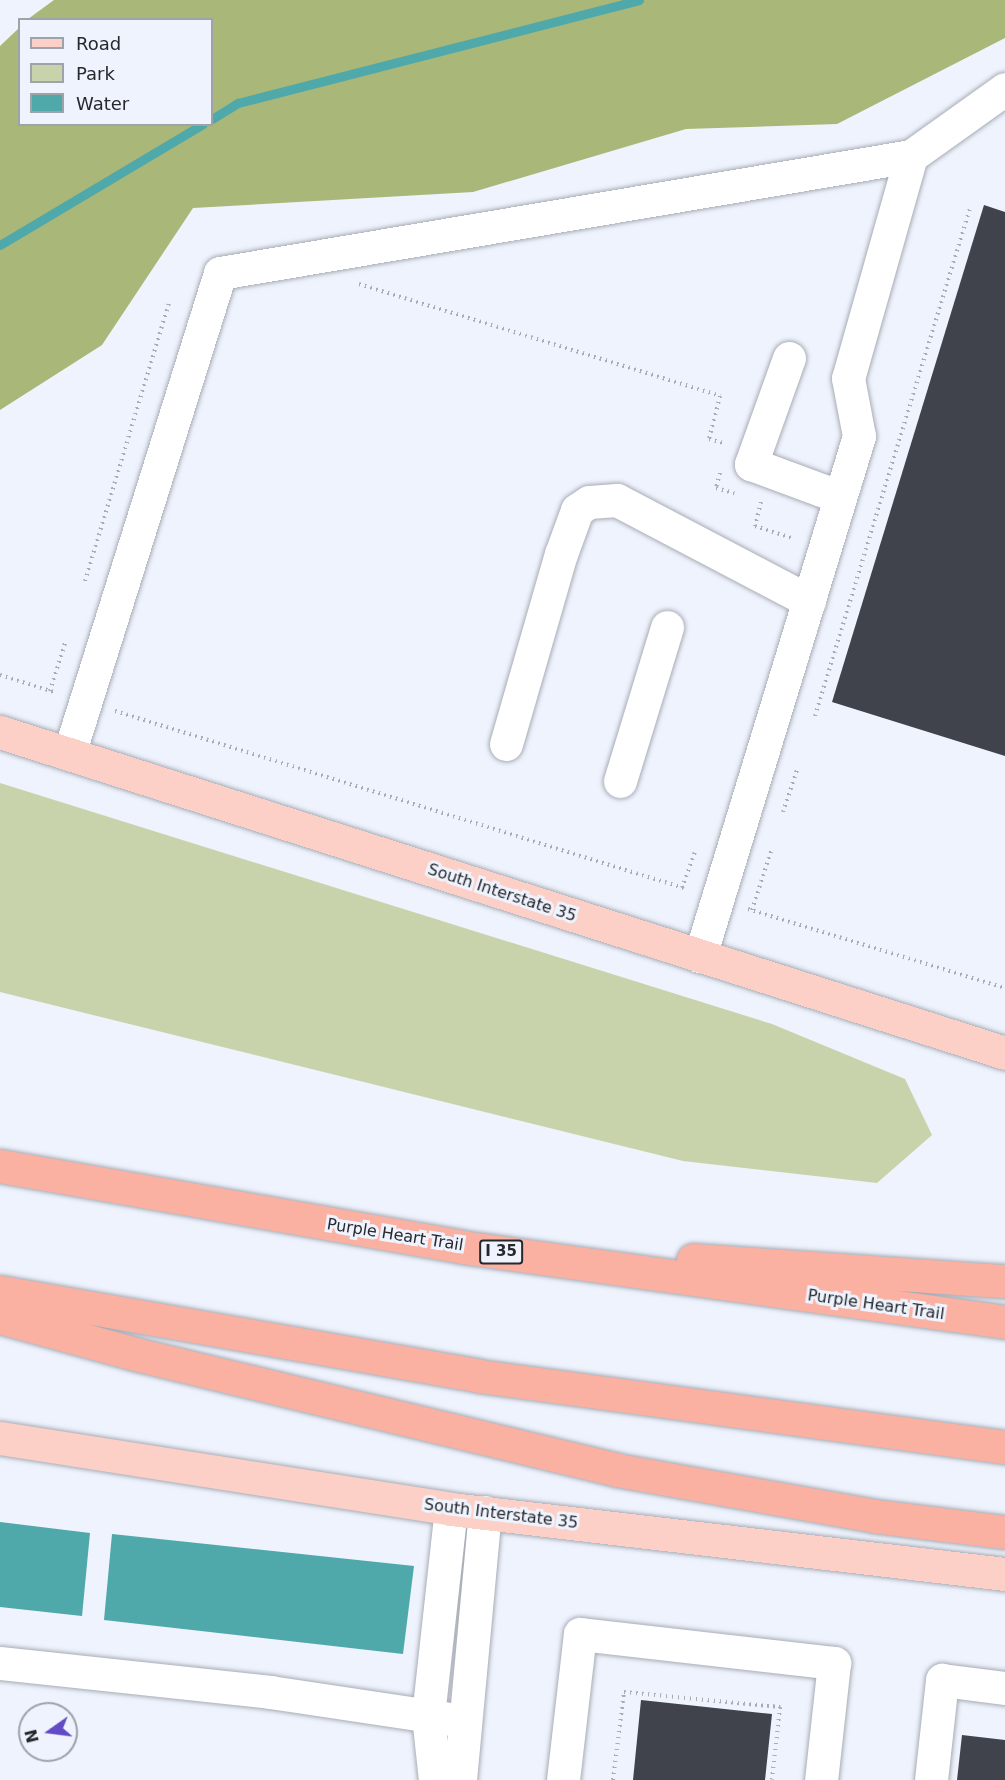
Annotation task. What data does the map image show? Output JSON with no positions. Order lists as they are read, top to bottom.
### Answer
{
  "streets": {
    "highway": ["Purple Heart Trail", "I 35"],
    "main road": ["South Interstate 35"]
  },
  "legend": ["Road", "Park", "Water"],
  "north": "left"
}
